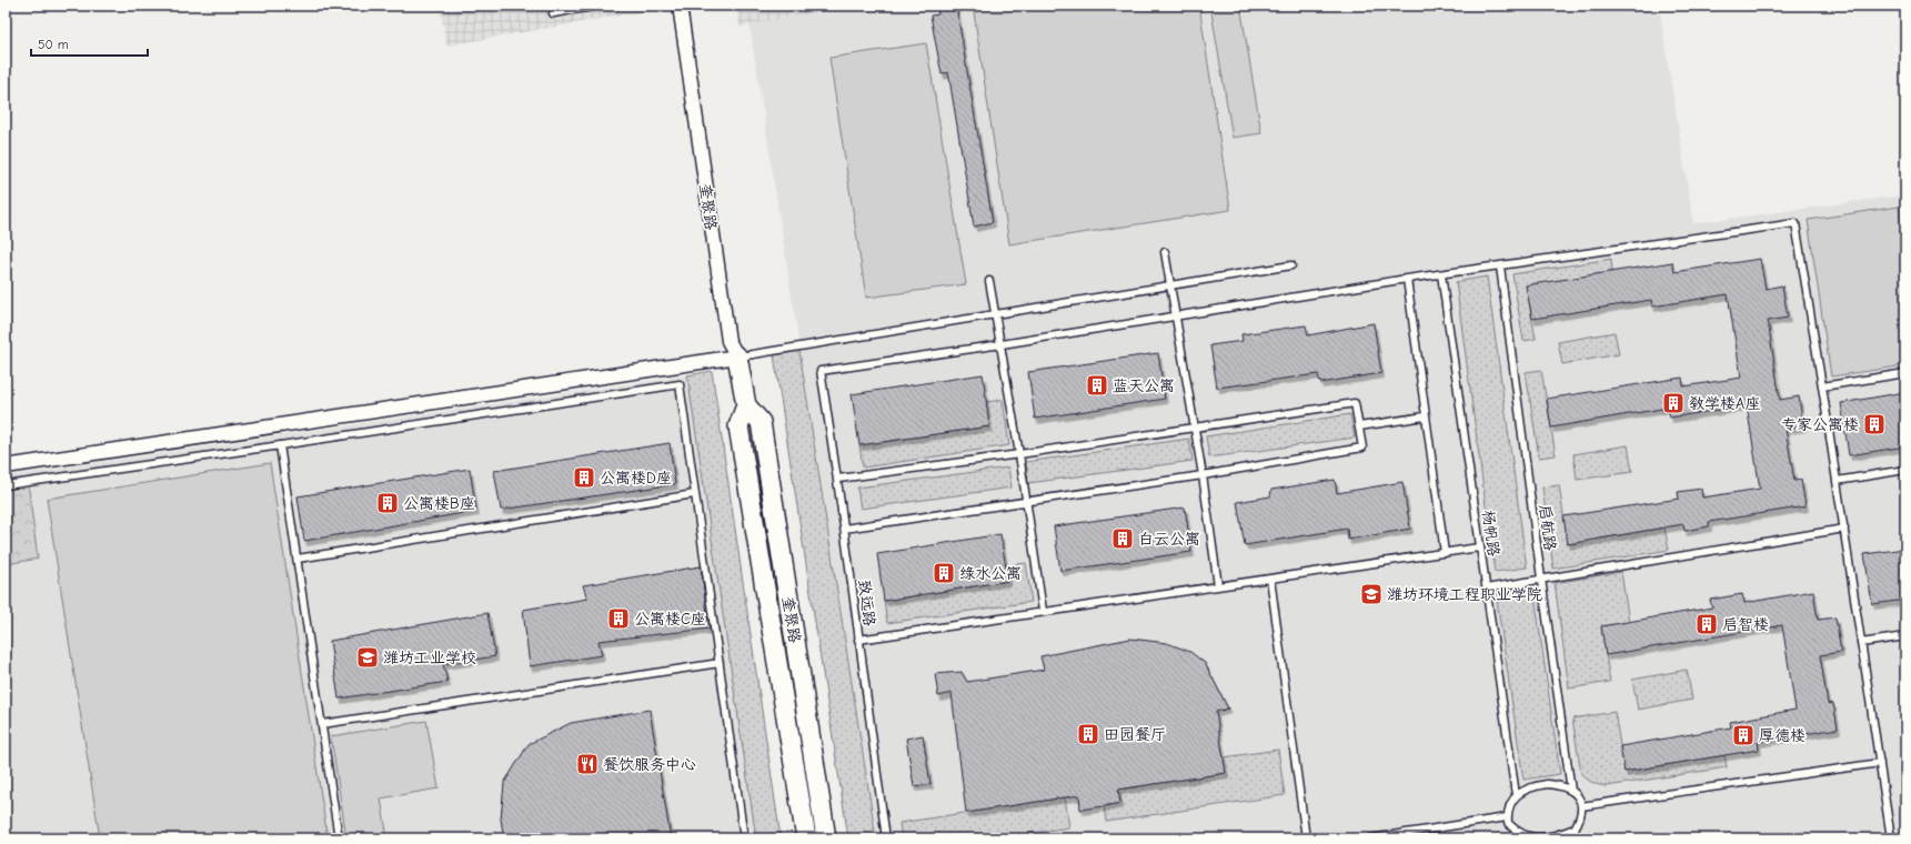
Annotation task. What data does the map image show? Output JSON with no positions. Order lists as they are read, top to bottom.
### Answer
{
  "streets": {
    "street": ["奎聚路"],
    "lane": ["启航路", "杨帆路", "致远路"]
  },
  "crossings": [
    ["启航路", "杨帆路"]
  ],
  "places": {
    "building": [
      "蓝天公寓",
      "教学楼A座",
      "专家公寓楼",
      "公寓楼D座",
      "公寓楼B座",
      "白云公寓",
      "绿水公寓",
      "公寓楼C座",
      "启智楼",
      "田园餐厅",
      "厚德楼"
    ],
    "school or university": ["潍坊环境工程职业学院", "潍坊工业学校"],
    "restaurant": ["餐饮服务中心"]
  },
  "scale_bar": "50 m"
}
